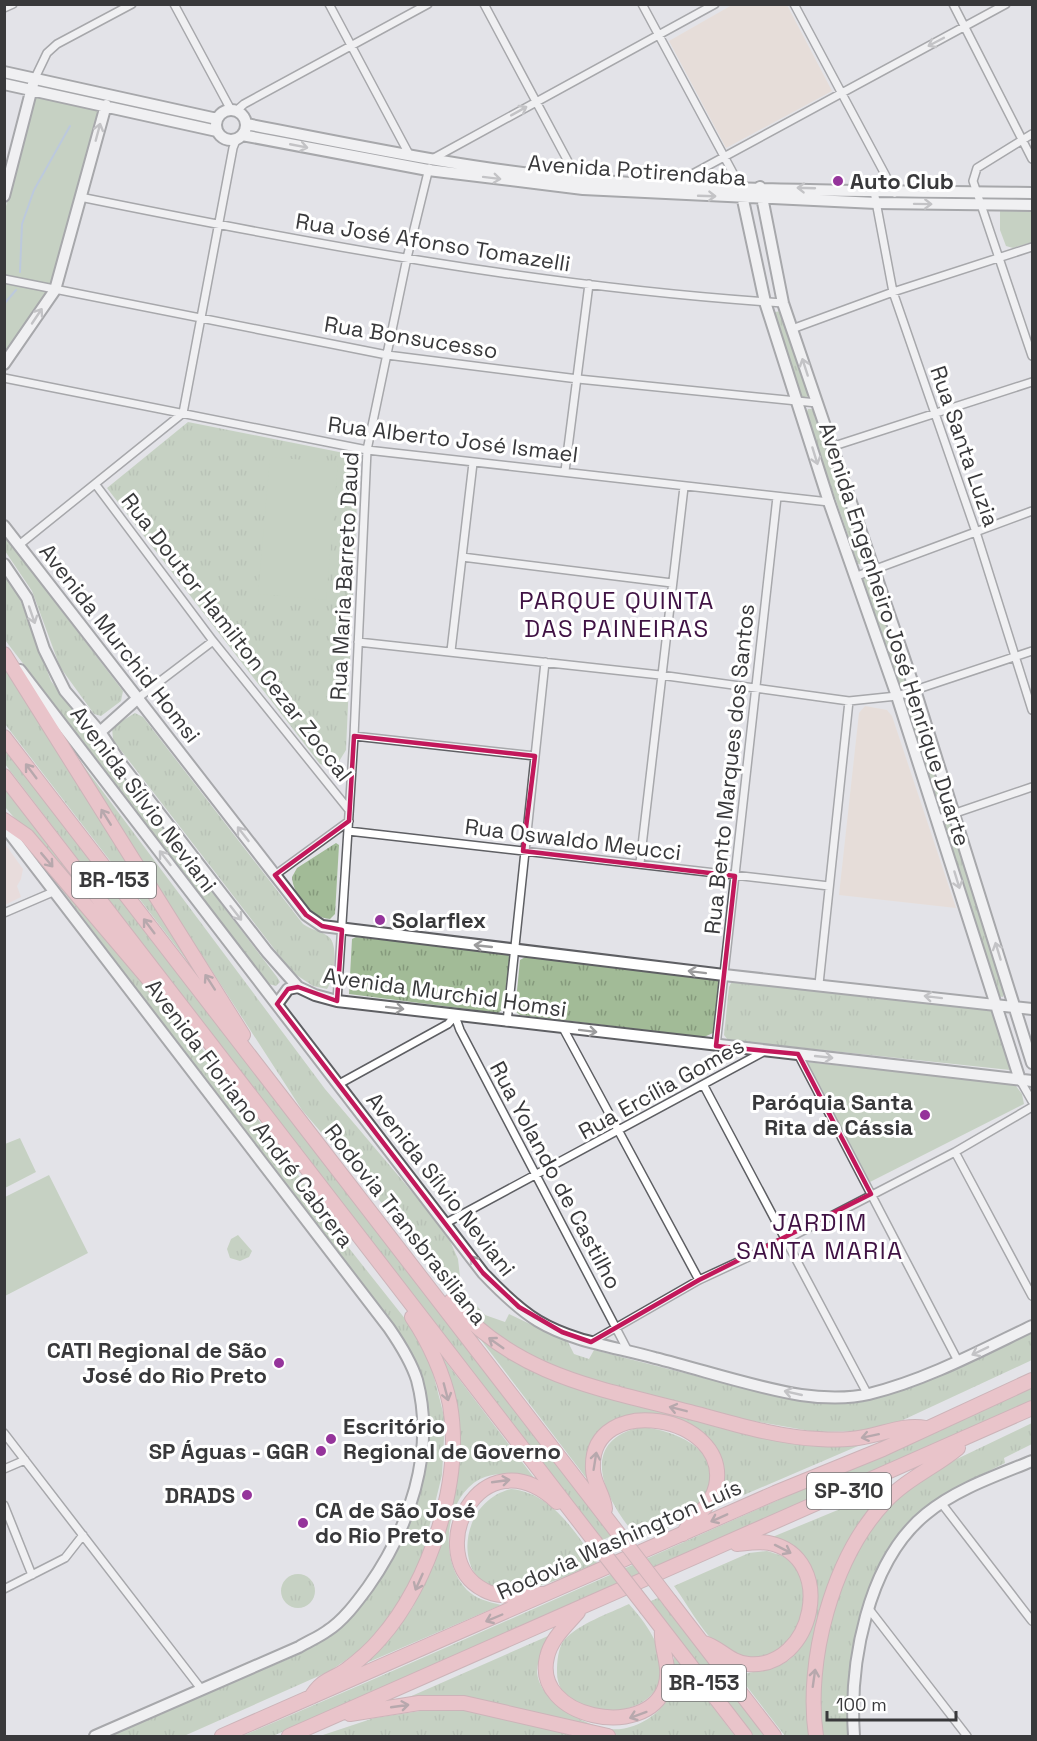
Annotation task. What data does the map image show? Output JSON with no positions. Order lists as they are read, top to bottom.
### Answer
{
  "streets": {
    "highway": [
      "BR-153",
      "Rodovia Transbrasiliana",
      "SP-310",
      "Rodovia Washington Luís"
    ],
    "main road": [
      "Avenida Potirendaba",
      "Avenida Engenheiro José Henrique Duarte",
      "Avenida Murchid Homsi",
      "Avenida Sílvio Neviani",
      "Avenida Floriano André Cabrera"
    ],
    "street": [
      "Rua José Afonso Tomazelli",
      "Rua Bonsucesso",
      "Rua Alberto José Ismael",
      "Rua Santa Luzia",
      "Rua Maria Barreto Daud",
      "Rua Doutor Hamilton Cezar Zoccal",
      "Rua Bento Marques dos Santos",
      "Rua Oswaldo Meucci",
      "Rua Ercília Gomes",
      "Rua Yolando de Castilho"
    ]
  },
  "crossings": [
    ["Avenida Potirendaba", "Rua Santa Luzia"],
    ["Avenida Potirendaba", "Rua Maria Barreto Daud"],
    ["Avenida Potirendaba", "Avenida Engenheiro José Henrique Duarte"],
    ["Rua José Afonso Tomazelli", "Rua Maria Barreto Daud"],
    ["Rua José Afonso Tomazelli", "Avenida Engenheiro José Henrique Duarte"],
    ["Rua Bonsucesso", "Rua Maria Barreto Daud"],
    ["Rua Bonsucesso", "Avenida Engenheiro José Henrique Duarte"],
    ["Rua Alberto José Ismael", "Rua Maria Barreto Daud"],
    ["Rua Alberto José Ismael", "Avenida Engenheiro José Henrique Duarte"],
    ["Rua Alberto José Ismael", "Rua Bento Marques dos Santos"],
    ["Rua Maria Barreto Daud", "Rua Doutor Hamilton Cezar Zoccal"],
    ["Rua Maria Barreto Daud", "Avenida Murchid Homsi"],
    ["Rua Maria Barreto Daud", "Rua Oswaldo Meucci"],
    ["Avenida Engenheiro José Henrique Duarte", "Avenida Murchid Homsi"],
    ["Avenida Murchid Homsi", "Rua Bento Marques dos Santos"],
    ["Avenida Murchid Homsi", "Rua Ercília Gomes"],
    ["Avenida Murchid Homsi", "Rua Yolando de Castilho"],
    ["Rua Bento Marques dos Santos", "Rua Oswaldo Meucci"],
    ["Avenida Sílvio Neviani", "Rua Ercília Gomes"],
    ["Avenida Sílvio Neviani", "Rua Yolando de Castilho"],
    ["Rua Ercília Gomes", "Rua Yolando de Castilho"]
  ],
  "one_way": ["Avenida Sílvio Neviani"],
  "districts": ["PARQUE QUINTA DAS PAINEIRAS", "JARDIM SANTA MARIA"],
  "places": [
    "Auto Club",
    "Solarflex",
    "Paróquia Santa Rita de Cássia",
    "CATI Regional de São José do Rio Preto",
    "Escritório Regional de Governo",
    "SP Águas - GGR",
    "DRADS",
    "CA de São José do Rio Preto"
  ],
  "scale_bar": "100 m"
}
